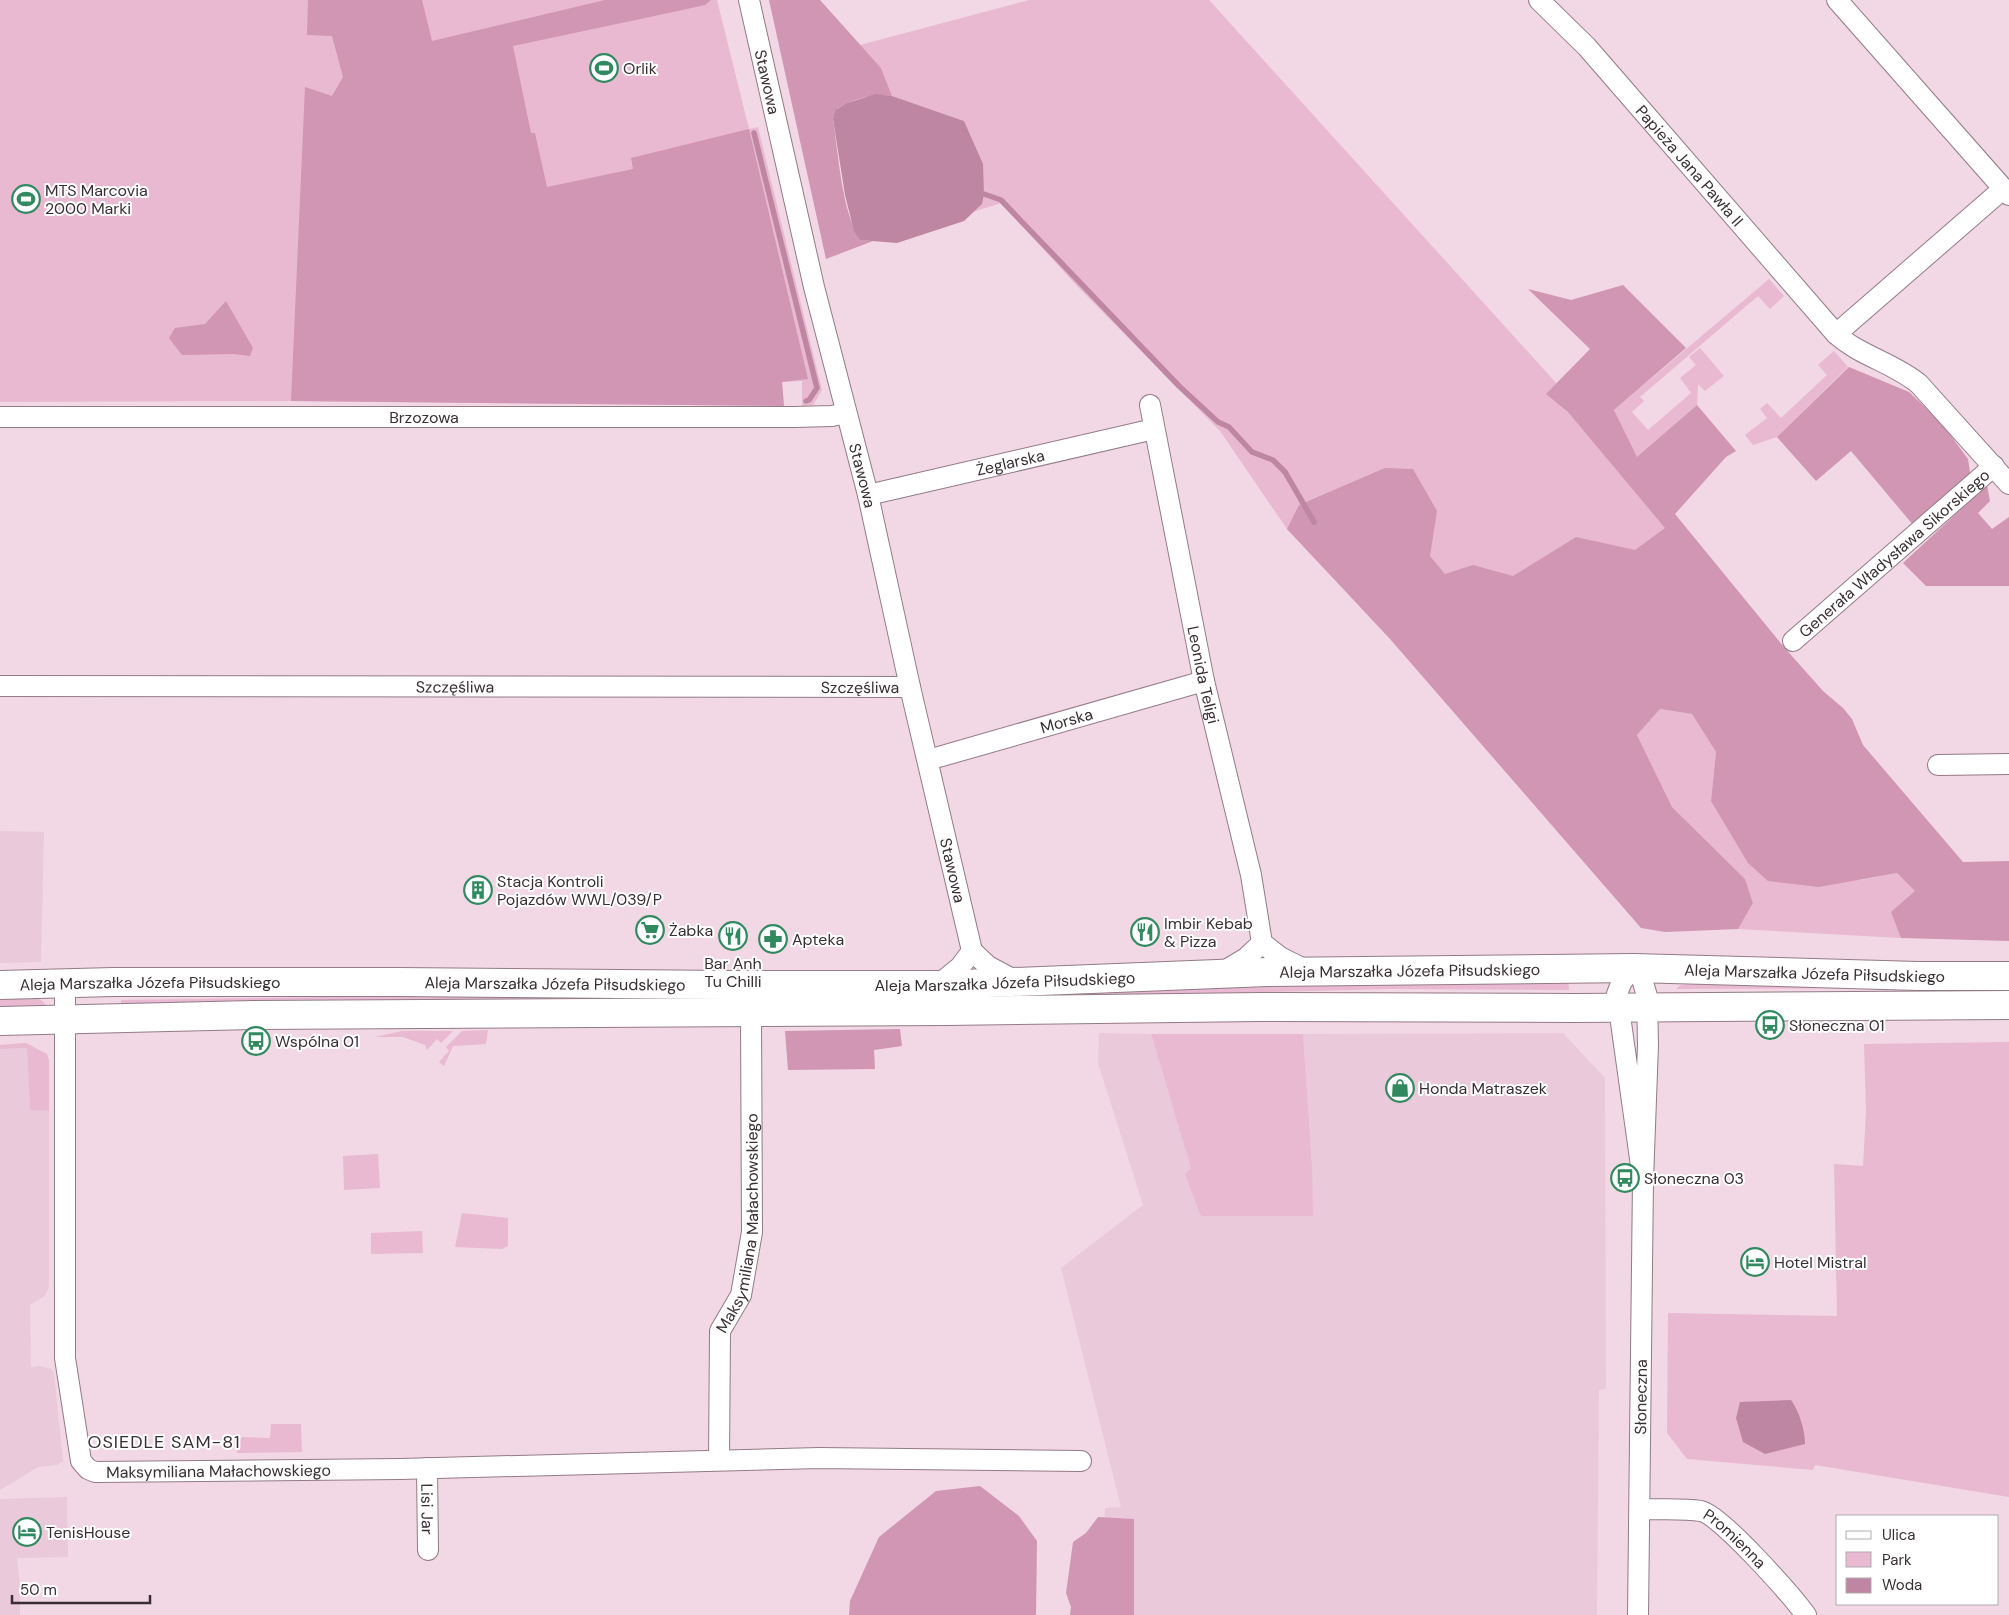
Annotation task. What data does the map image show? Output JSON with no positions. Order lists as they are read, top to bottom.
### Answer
{
  "streets": {
    "main road": ["Aleja Marszałka Józefa Piłsudskiego"],
    "street": [
      "Stawowa",
      "Papieża Jana Pawła II",
      "Brzozowa",
      "Żeglarska",
      "Generała Władysława Sikorskiego",
      "Leonida Teligi",
      "Szczęśliwa",
      "Morska",
      "Maksymiliana Małachowskiego",
      "Słoneczna",
      "Lisi Jar",
      "Promienna"
    ]
  },
  "crossings": [
    ["Stawowa", "Brzozowa"],
    ["Stawowa", "Żeglarska"],
    ["Stawowa", "Szczęśliwa"],
    ["Stawowa", "Morska"],
    ["Papieża Jana Pawła II", "Generała Władysława Sikorskiego"],
    ["Żeglarska", "Leonida Teligi"],
    ["Leonida Teligi", "Morska"],
    ["Aleja Marszałka Józefa Piłsudskiego", "Maksymiliana Małachowskiego"],
    ["Aleja Marszałka Józefa Piłsudskiego", "Słoneczna"],
    ["Maksymiliana Małachowskiego", "Lisi Jar"],
    ["Słoneczna", "Promienna"]
  ],
  "districts": ["OSIEDLE SAM-81"],
  "places": {
    "sports": ["Orlik", "MTS Marcovia 2000 Marki"],
    "building": ["Stacja Kontroli Pojazdów WWL/039/P"],
    "supermarket": ["Żabka"],
    "restaurant": ["Imbir Kebab & Pizza", "Bar Anh Tu Chilli"],
    "pharmacy": ["Apteka"],
    "bus stop": ["Słoneczna 01", "Wspólna 01", "Słoneczna 03"],
    "shop": ["Honda Matraszek"],
    "hotel": ["Hotel Mistral", "TenisHouse"]
  },
  "legend": ["Ulica", "Park", "Woda"],
  "scale_bar": "50 m"
}
